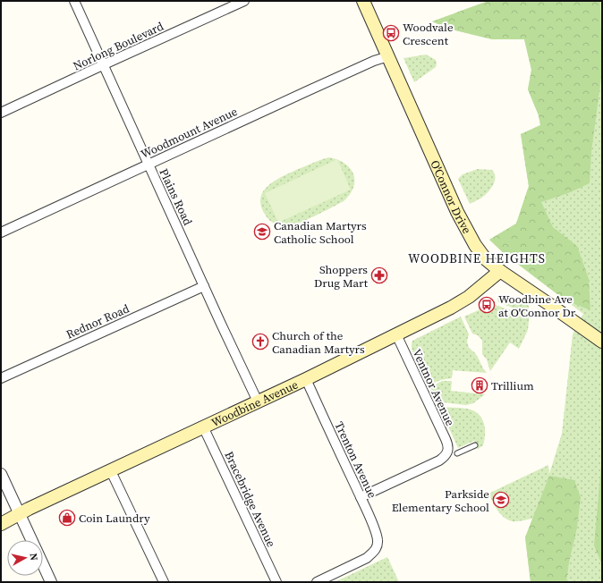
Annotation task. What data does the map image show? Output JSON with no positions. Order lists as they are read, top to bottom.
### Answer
{
  "streets": {
    "main road": ["O'Connor Drive", "Woodbine Avenue"],
    "street": [
      "Norlong Boulevard",
      "Woodmount Avenue",
      "Plains Road",
      "Rednor Road",
      "Ventnor Avenue",
      "Trenton Avenue",
      "Bracebridge Avenue"
    ]
  },
  "crossings": [
    ["Norlong Boulevard", "Plains Road"],
    ["Woodmount Avenue", "Plains Road"],
    ["Woodmount Avenue", "O'Connor Drive"],
    ["Plains Road", "Rednor Road"],
    ["Plains Road", "Woodbine Avenue"],
    ["O'Connor Drive", "Woodbine Avenue"],
    ["Ventnor Avenue", "Woodbine Avenue"],
    ["Woodbine Avenue", "Trenton Avenue"],
    ["Woodbine Avenue", "Bracebridge Avenue"]
  ],
  "districts": ["WOODBINE HEIGHTS"],
  "places": {
    "bus stop": ["Woodvale Crescent", "Woodbine Ave at O'Connor Dr"],
    "school or university": ["Canadian Martyrs Catholic School", "Parkside Elementary School"],
    "pharmacy": ["Shoppers Drug Mart"],
    "church": ["Church of the Canadian Martyrs"],
    "building": ["Trillium"],
    "shop": ["Coin Laundry"]
  },
  "north": "right"
}
